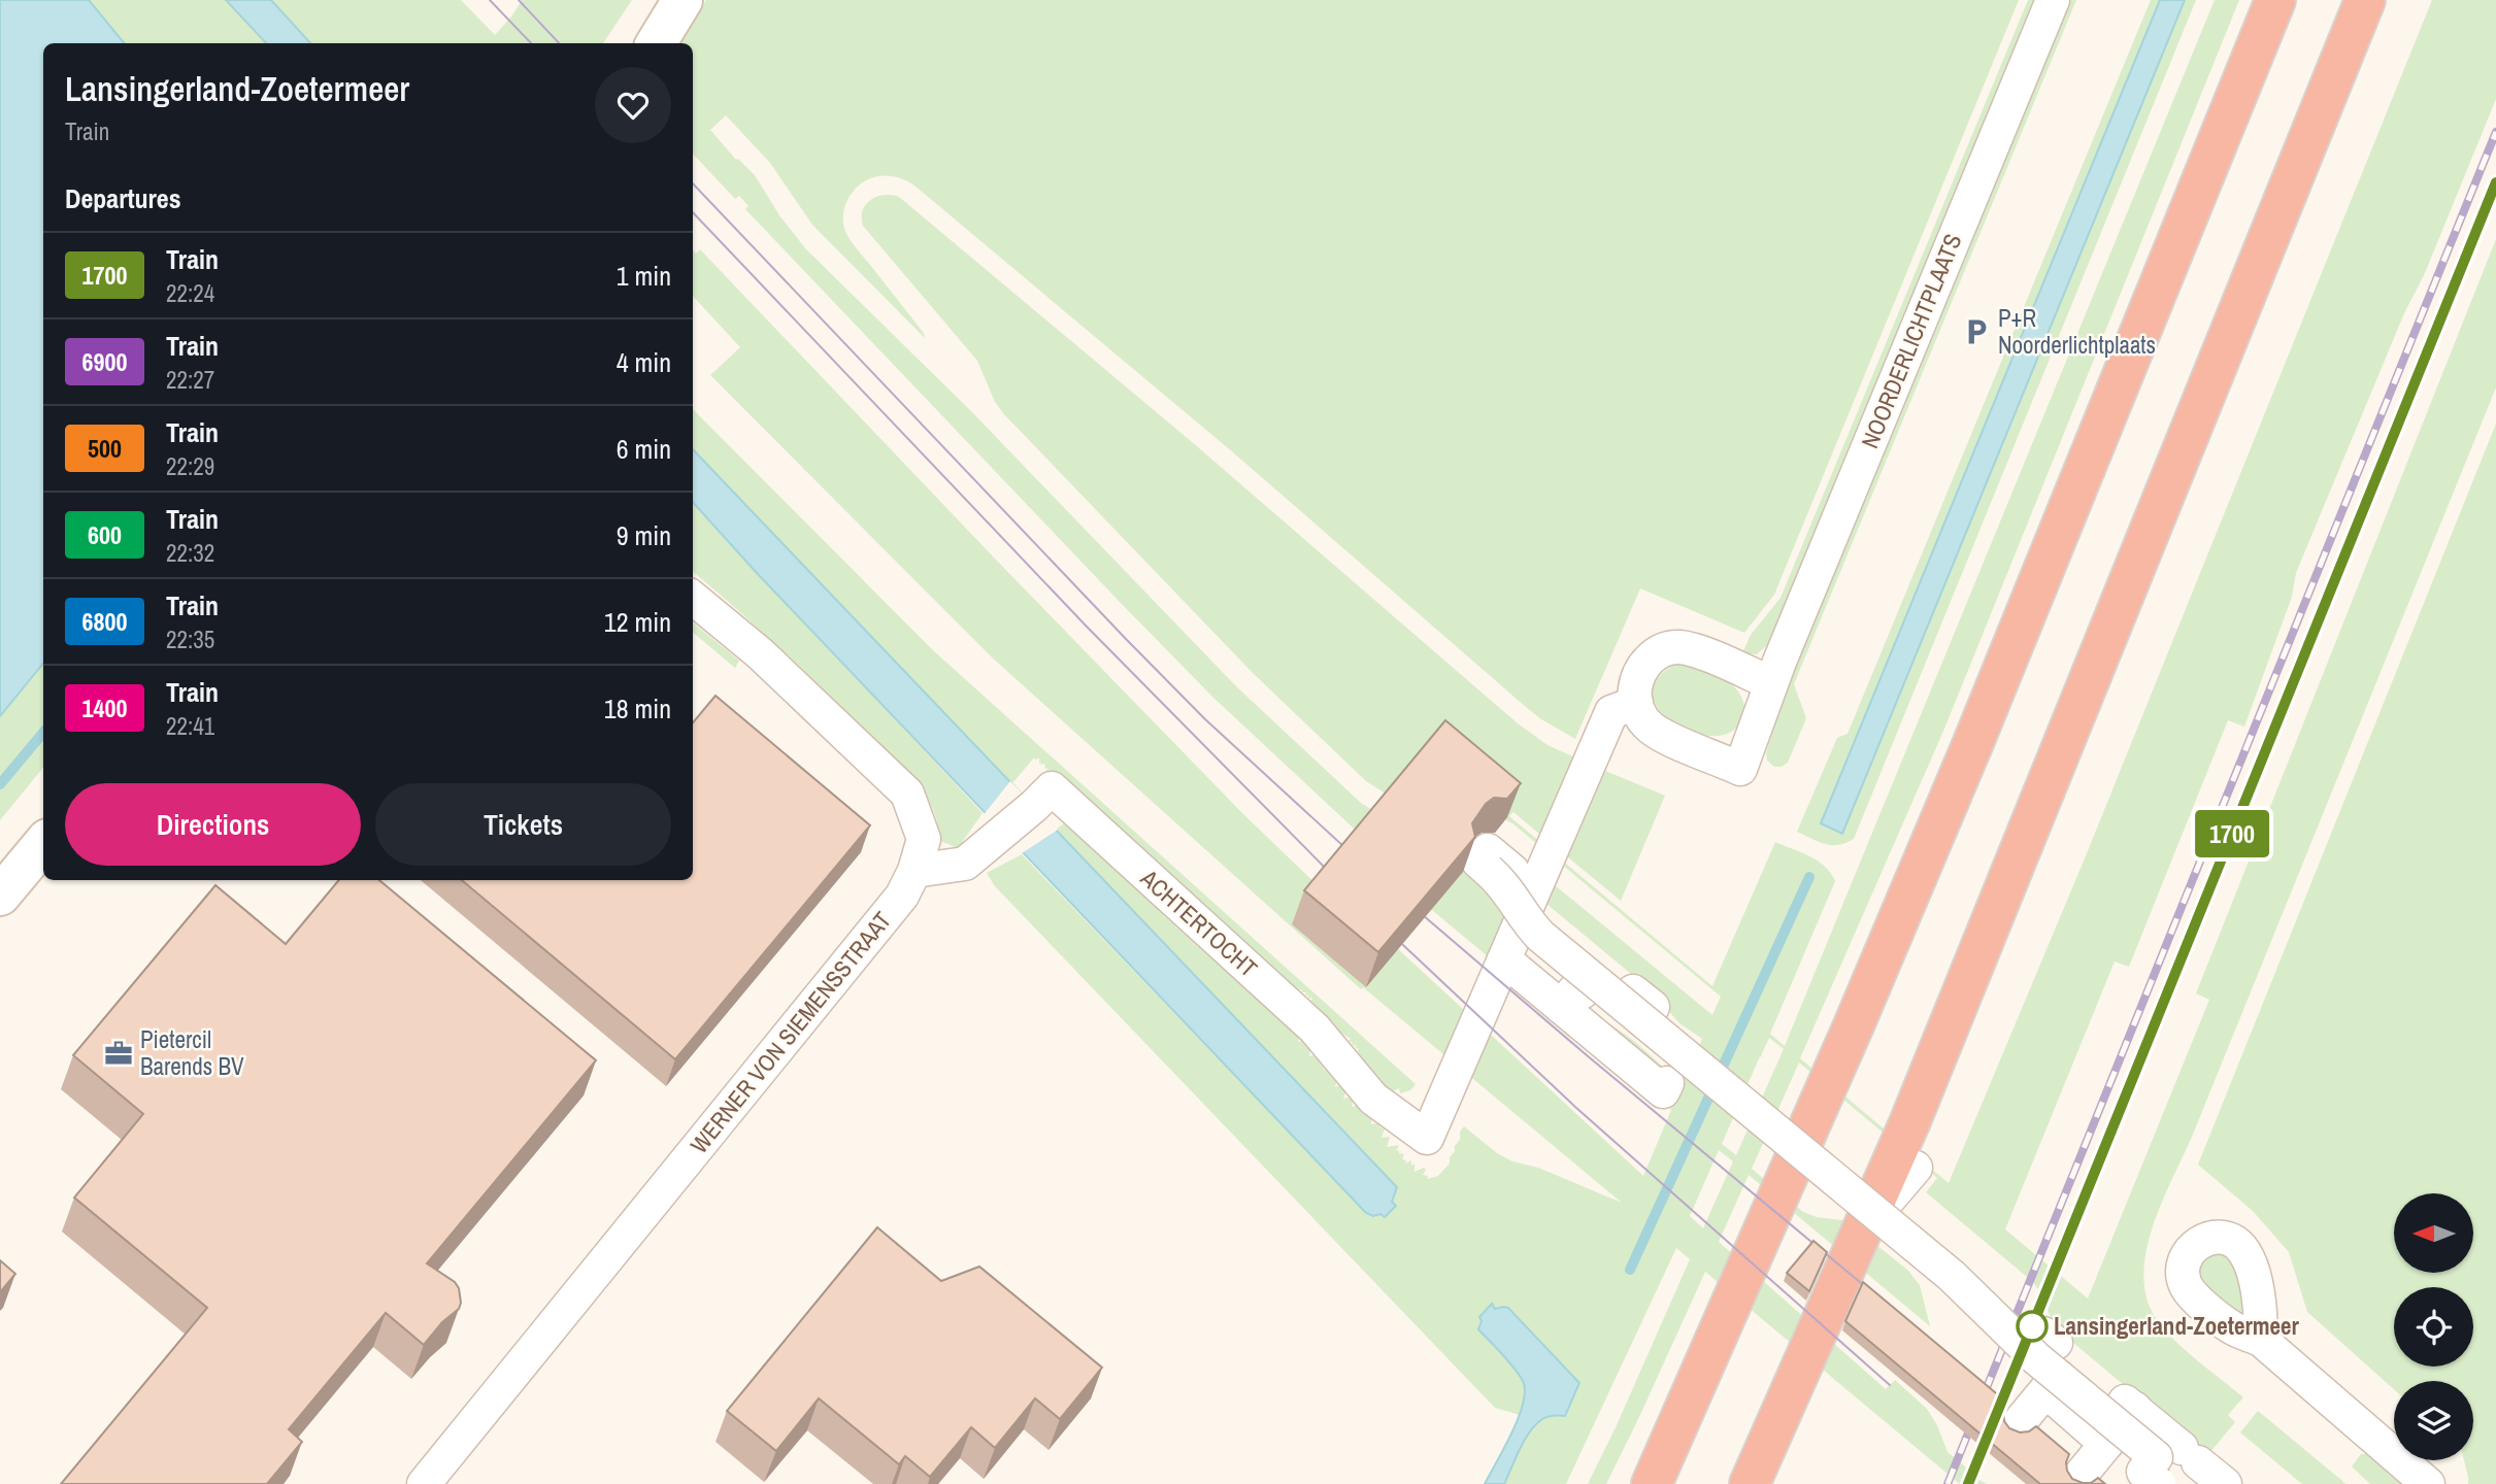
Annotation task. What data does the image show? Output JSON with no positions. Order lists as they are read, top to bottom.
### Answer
{
  "streets": {
    "street": ["NOORDERLICHTPLAATS", "ACHTERTOCHT", "WERNER VON SIEMENSSTRAAT"]
  },
  "crossings": [
    ["ACHTERTOCHT", "WERNER VON SIEMENSSTRAAT"]
  ],
  "places": {
    "parking": ["P+R Noorderlichtplaats"],
    "office": ["Pietercil Barends BV"],
    "other": ["Lansingerland-Zoetermeer"]
  },
  "north": "left",
  "page": {
    "on_map": "1700",
    "heading": [
      ["Lansingerland-Zoetermeer", "Train"],
      "Departures"
    ],
    "list": [
      {
        "mark": "1700",
        "name": "Train",
        "note": "22:24",
        "value": "1 min"
      },
      {
        "mark": "6900",
        "name": "Train",
        "note": "22:27",
        "value": "4 min"
      },
      {
        "mark": "500",
        "name": "Train",
        "note": "22:29",
        "value": "6 min"
      },
      {
        "mark": "600",
        "name": "Train",
        "note": "22:32",
        "value": "9 min"
      },
      {
        "mark": "6800",
        "name": "Train",
        "note": "22:35",
        "value": "12 min"
      },
      {
        "mark": "1400",
        "name": "Train",
        "note": "22:41",
        "value": "18 min"
      }
    ],
    "buttons": ["Directions", "Tickets"]
  }
}
